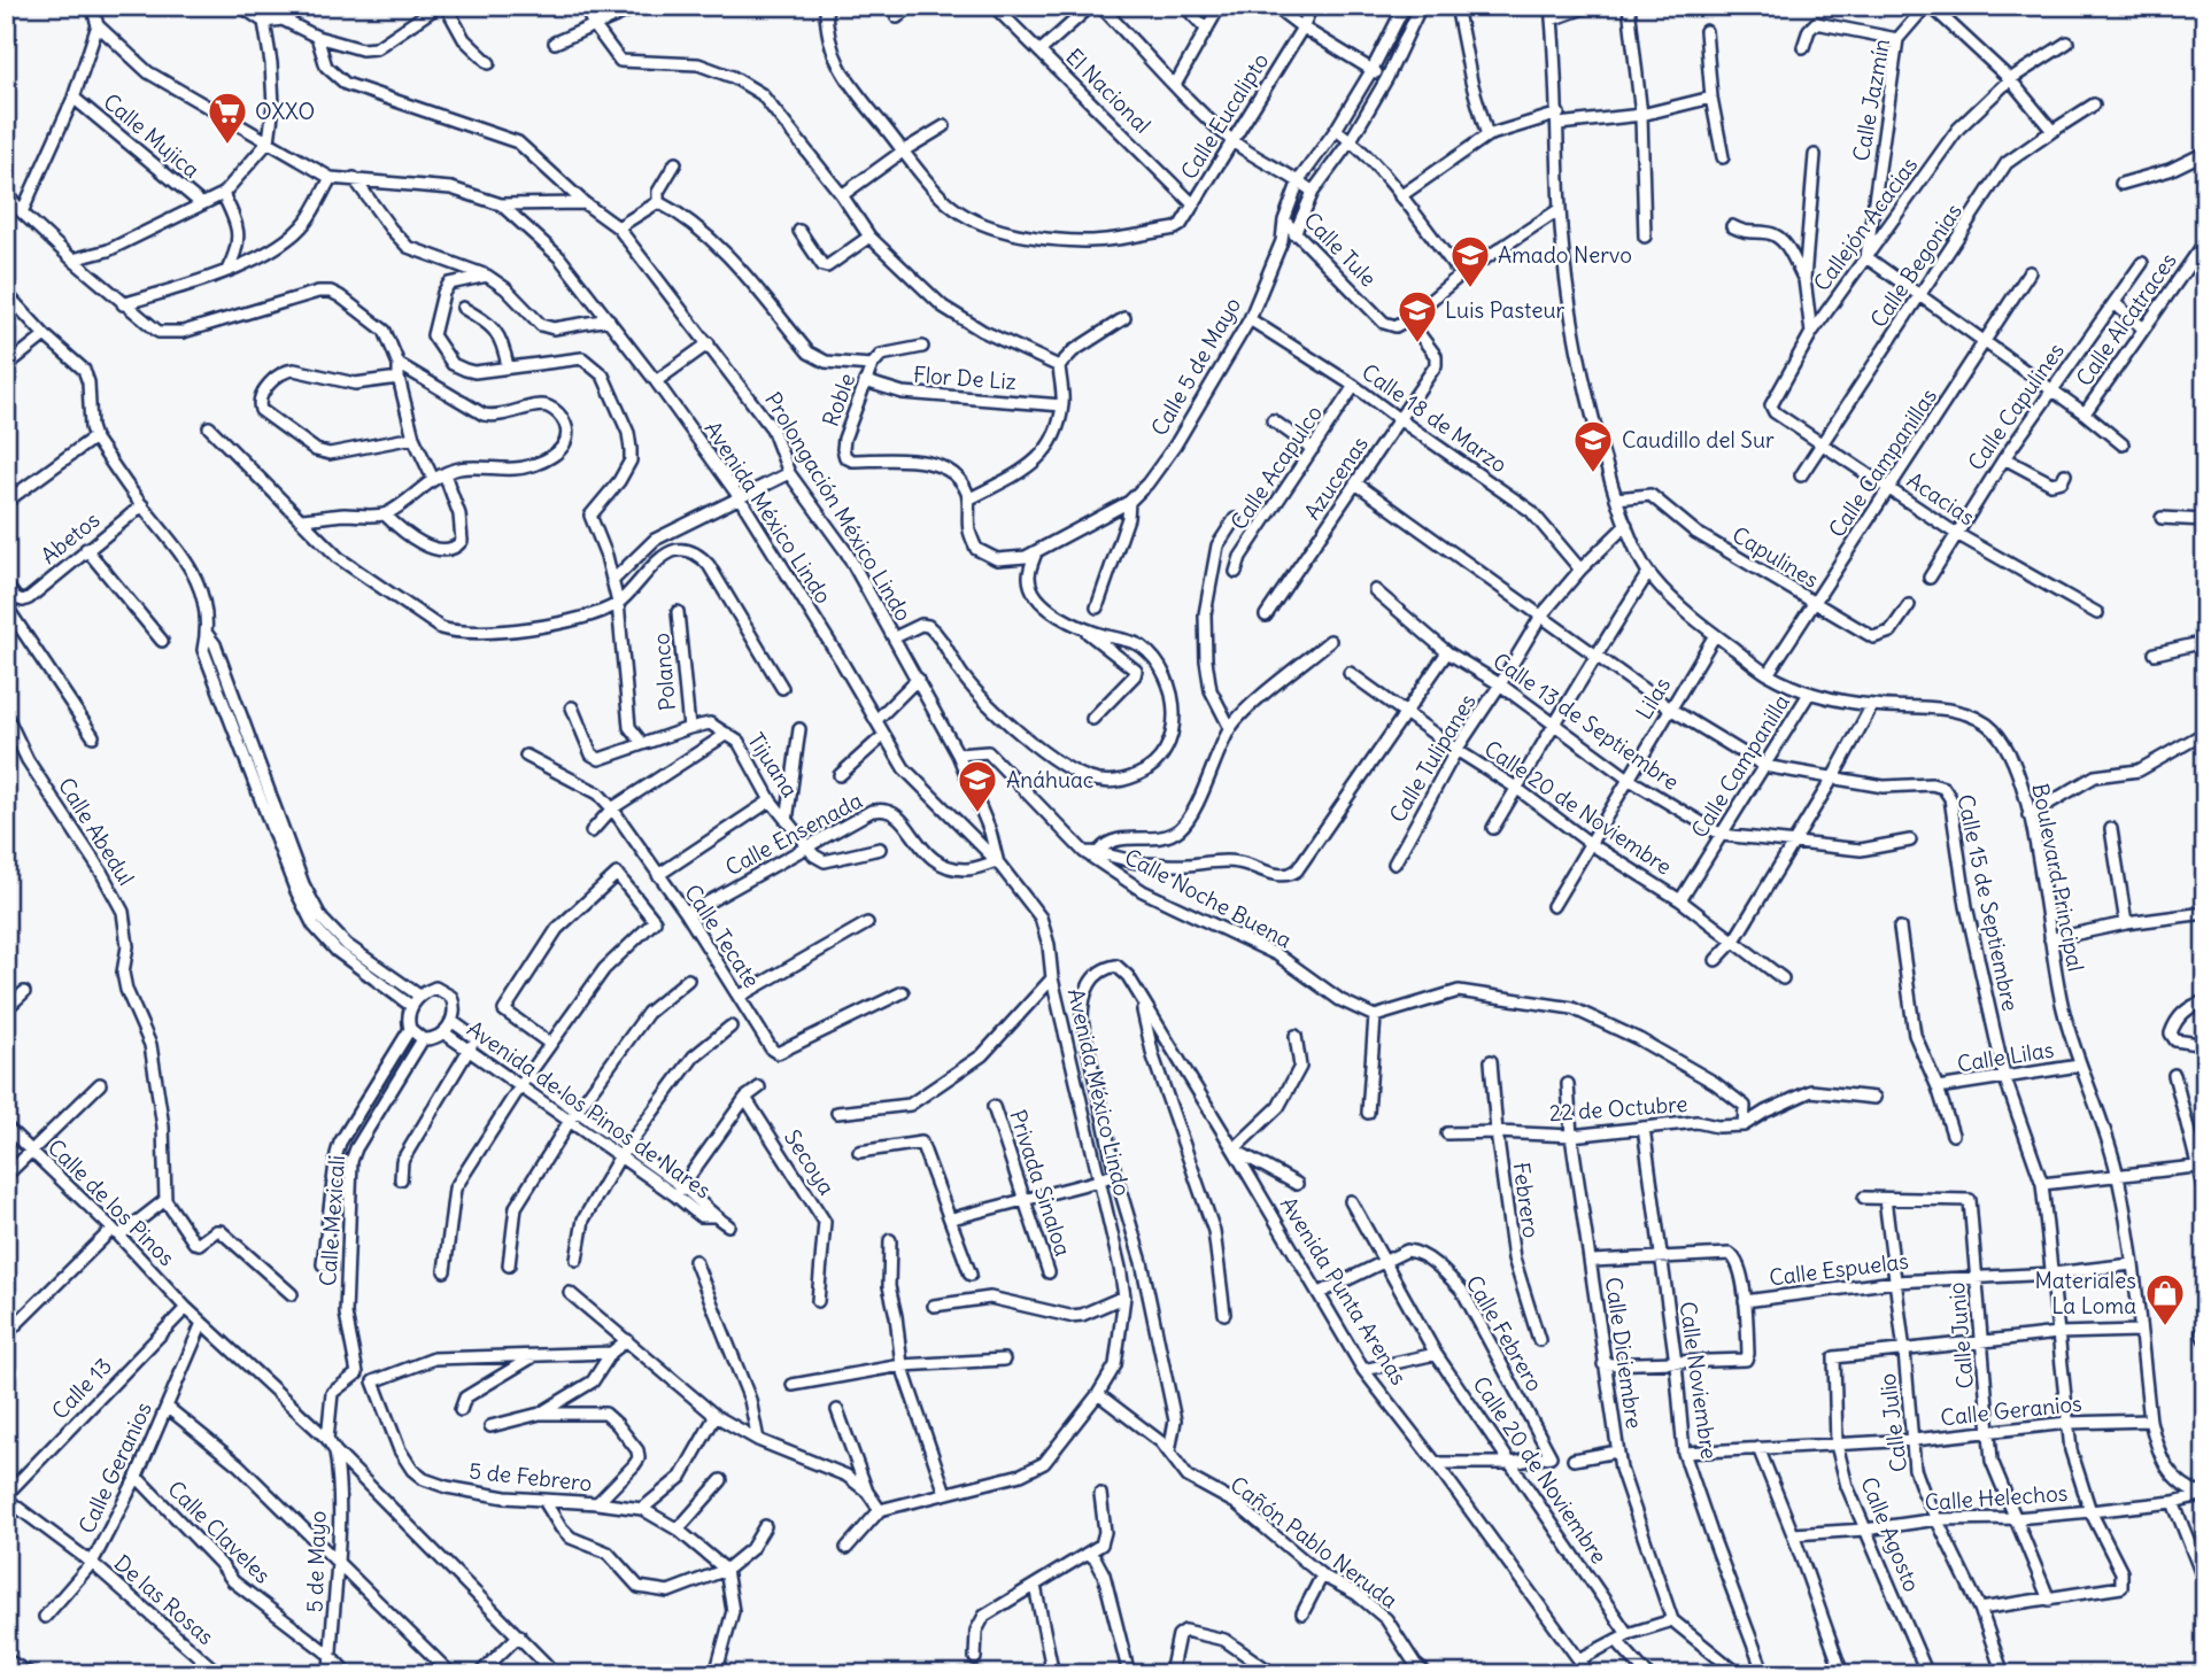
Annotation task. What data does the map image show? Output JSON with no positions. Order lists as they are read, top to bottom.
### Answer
{
  "streets": {
    "street": [
      "El Nacional",
      "Calle Jazmín",
      "Calle Eucalipto",
      "Calle Mujica",
      "Callejón Acacias",
      "Calle Tule",
      "Calle Begonias",
      "Calle Alcatraces",
      "Calle 5 de Mayo",
      "Flor De Liz",
      "Roble",
      "Calle Capulines",
      "Calle 18 de Marzo",
      "Calle Campanillas",
      "Calle Acapulco",
      "Azucenas",
      "Acacias",
      "Prolongación México Lindo",
      "Avenida México Lindo",
      "Abetos",
      "Capulines",
      "Polanco",
      "Lilas",
      "Calle 13 de Septiembre",
      "Calle Tulipanes",
      "Tijuana",
      "Calle Campanilla",
      "Calle 20 de Noviembre",
      "Calle Abedul",
      "Calle Ensenada",
      "Boulevard Principal",
      "Calle Noche Buena",
      "Calle 15 de Septiembre",
      "Calle Tecate",
      "Calle Lilas",
      "22 de Octubre",
      "Avenida de los Pinos de Nares",
      "Secoya",
      "Privada Sinaloa",
      "Febrero",
      "Calle de los Pinos",
      "Calle Mexicali",
      "Calle Espuelas",
      "Avenida Punta Arenas",
      "Calle Febrero",
      "Calle Junio",
      "Calle Diciembre",
      "Calle Noviembre",
      "Calle 13",
      "Calle Geranios",
      "Calle Julio",
      "5 de Febrero",
      "Calle Helechos",
      "Calle Claveles",
      "Calle Agosto",
      "Cañón Pablo Neruda",
      "5 de Mayo",
      "De las Rosas"
    ]
  },
  "crossings": [
    ["El Nacional", "Calle Eucalipto"],
    ["Calle Jazmín", "Callejón Acacias"],
    ["Callejón Acacias", "Acacias"],
    ["Calle Tule", "Calle 5 de Mayo"],
    ["Calle Tule", "Azucenas"],
    ["Calle Begonias", "Acacias"],
    ["Calle 5 de Mayo", "Roble"],
    ["Calle 5 de Mayo", "Calle 18 de Marzo"],
    ["Flor De Liz", "Roble"],
    ["Calle Capulines", "Acacias"],
    ["Calle 18 de Marzo", "Calle Acapulco"],
    ["Calle 18 de Marzo", "Azucenas"],
    ["Calle 18 de Marzo", "Calle Tulipanes"],
    ["Calle Campanillas", "Acacias"],
    ["Calle Campanillas", "Capulines"],
    ["Calle Campanillas", "Boulevard Principal"],
    ["Azucenas", "Calle 15 de Septiembre"],
    ["Prolongación México Lindo", "Avenida México Lindo"],
    ["Prolongación México Lindo", "Calle Ensenada"],
    ["Prolongación México Lindo", "Calle Noche Buena"],
    ["Avenida México Lindo", "Calle Ensenada"],
    ["Capulines", "Boulevard Principal"],
    ["Polanco", "Tijuana"],
    ["Lilas", "Calle 13 de Septiembre"],
    ["Lilas", "Calle 20 de Noviembre"],
    ["Lilas", "Boulevard Principal"],
    ["Lilas", "Calle 15 de Septiembre"],
    ["Calle 13 de Septiembre", "Calle Tulipanes"],
    ["Calle 13 de Septiembre", "Calle Campanilla"],
    ["Calle Tulipanes", "Calle 20 de Noviembre"],
    ["Calle Tulipanes", "Boulevard Principal"],
    ["Calle Tulipanes", "Calle 15 de Septiembre"],
    ["Tijuana", "Calle Ensenada"],
    ["Calle Campanilla", "Calle 20 de Noviembre"],
    ["Calle Campanilla", "Boulevard Principal"],
    ["Calle Campanilla", "Calle 15 de Septiembre"],
    ["Calle 20 de Noviembre", "Calle Febrero"],
    ["Calle Ensenada", "Calle Tecate"],
    ["Boulevard Principal", "Calle Lilas"],
    ["Boulevard Principal", "Calle Espuelas"],
    ["Boulevard Principal", "Calle Geranios"],
    ["Boulevard Principal", "Calle Helechos"],
    ["Calle 15 de Septiembre", "Calle Lilas"],
    ["Calle 15 de Septiembre", "Calle Espuelas"],
    ["Calle 15 de Septiembre", "Calle Junio"],
    ["Calle 15 de Septiembre", "Calle Geranios"],
    ["Calle 15 de Septiembre", "Calle Helechos"],
    ["22 de Octubre", "Febrero"],
    ["22 de Octubre", "Calle Diciembre"],
    ["22 de Octubre", "Calle Noviembre"],
    ["Avenida de los Pinos de Nares", "Calle Mexicali"],
    ["Calle de los Pinos", "Calle 13"],
    ["Calle de los Pinos", "Calle Geranios"],
    ["Calle de los Pinos", "5 de Mayo"],
    ["Calle Espuelas", "Calle Junio"],
    ["Calle Espuelas", "Calle Julio"],
    ["Avenida Punta Arenas", "Calle Febrero"],
    ["Calle Junio", "Calle Geranios"],
    ["Calle Junio", "Calle Julio"],
    ["Calle Junio", "Calle Helechos"],
    ["Calle Noviembre", "Calle Geranios"],
    ["Calle 13", "De las Rosas"],
    ["Calle Geranios", "Calle Julio"],
    ["Calle Geranios", "Calle Claveles"],
    ["Calle Geranios", "Calle Agosto"],
    ["Calle Geranios", "De las Rosas"],
    ["Calle Julio", "Calle Helechos"],
    ["Calle Julio", "Calle Agosto"],
    ["Calle Helechos", "Calle Agosto"],
    ["Calle Claveles", "5 de Mayo"]
  ],
  "places": {
    "supermarket": ["OXXO"],
    "school or university": [
      "Amado Nervo",
      "Luis Pasteur",
      "Caudillo del Sur",
      "Anáhuac"
    ],
    "shop": ["Materiales La Loma"]
  }
}
